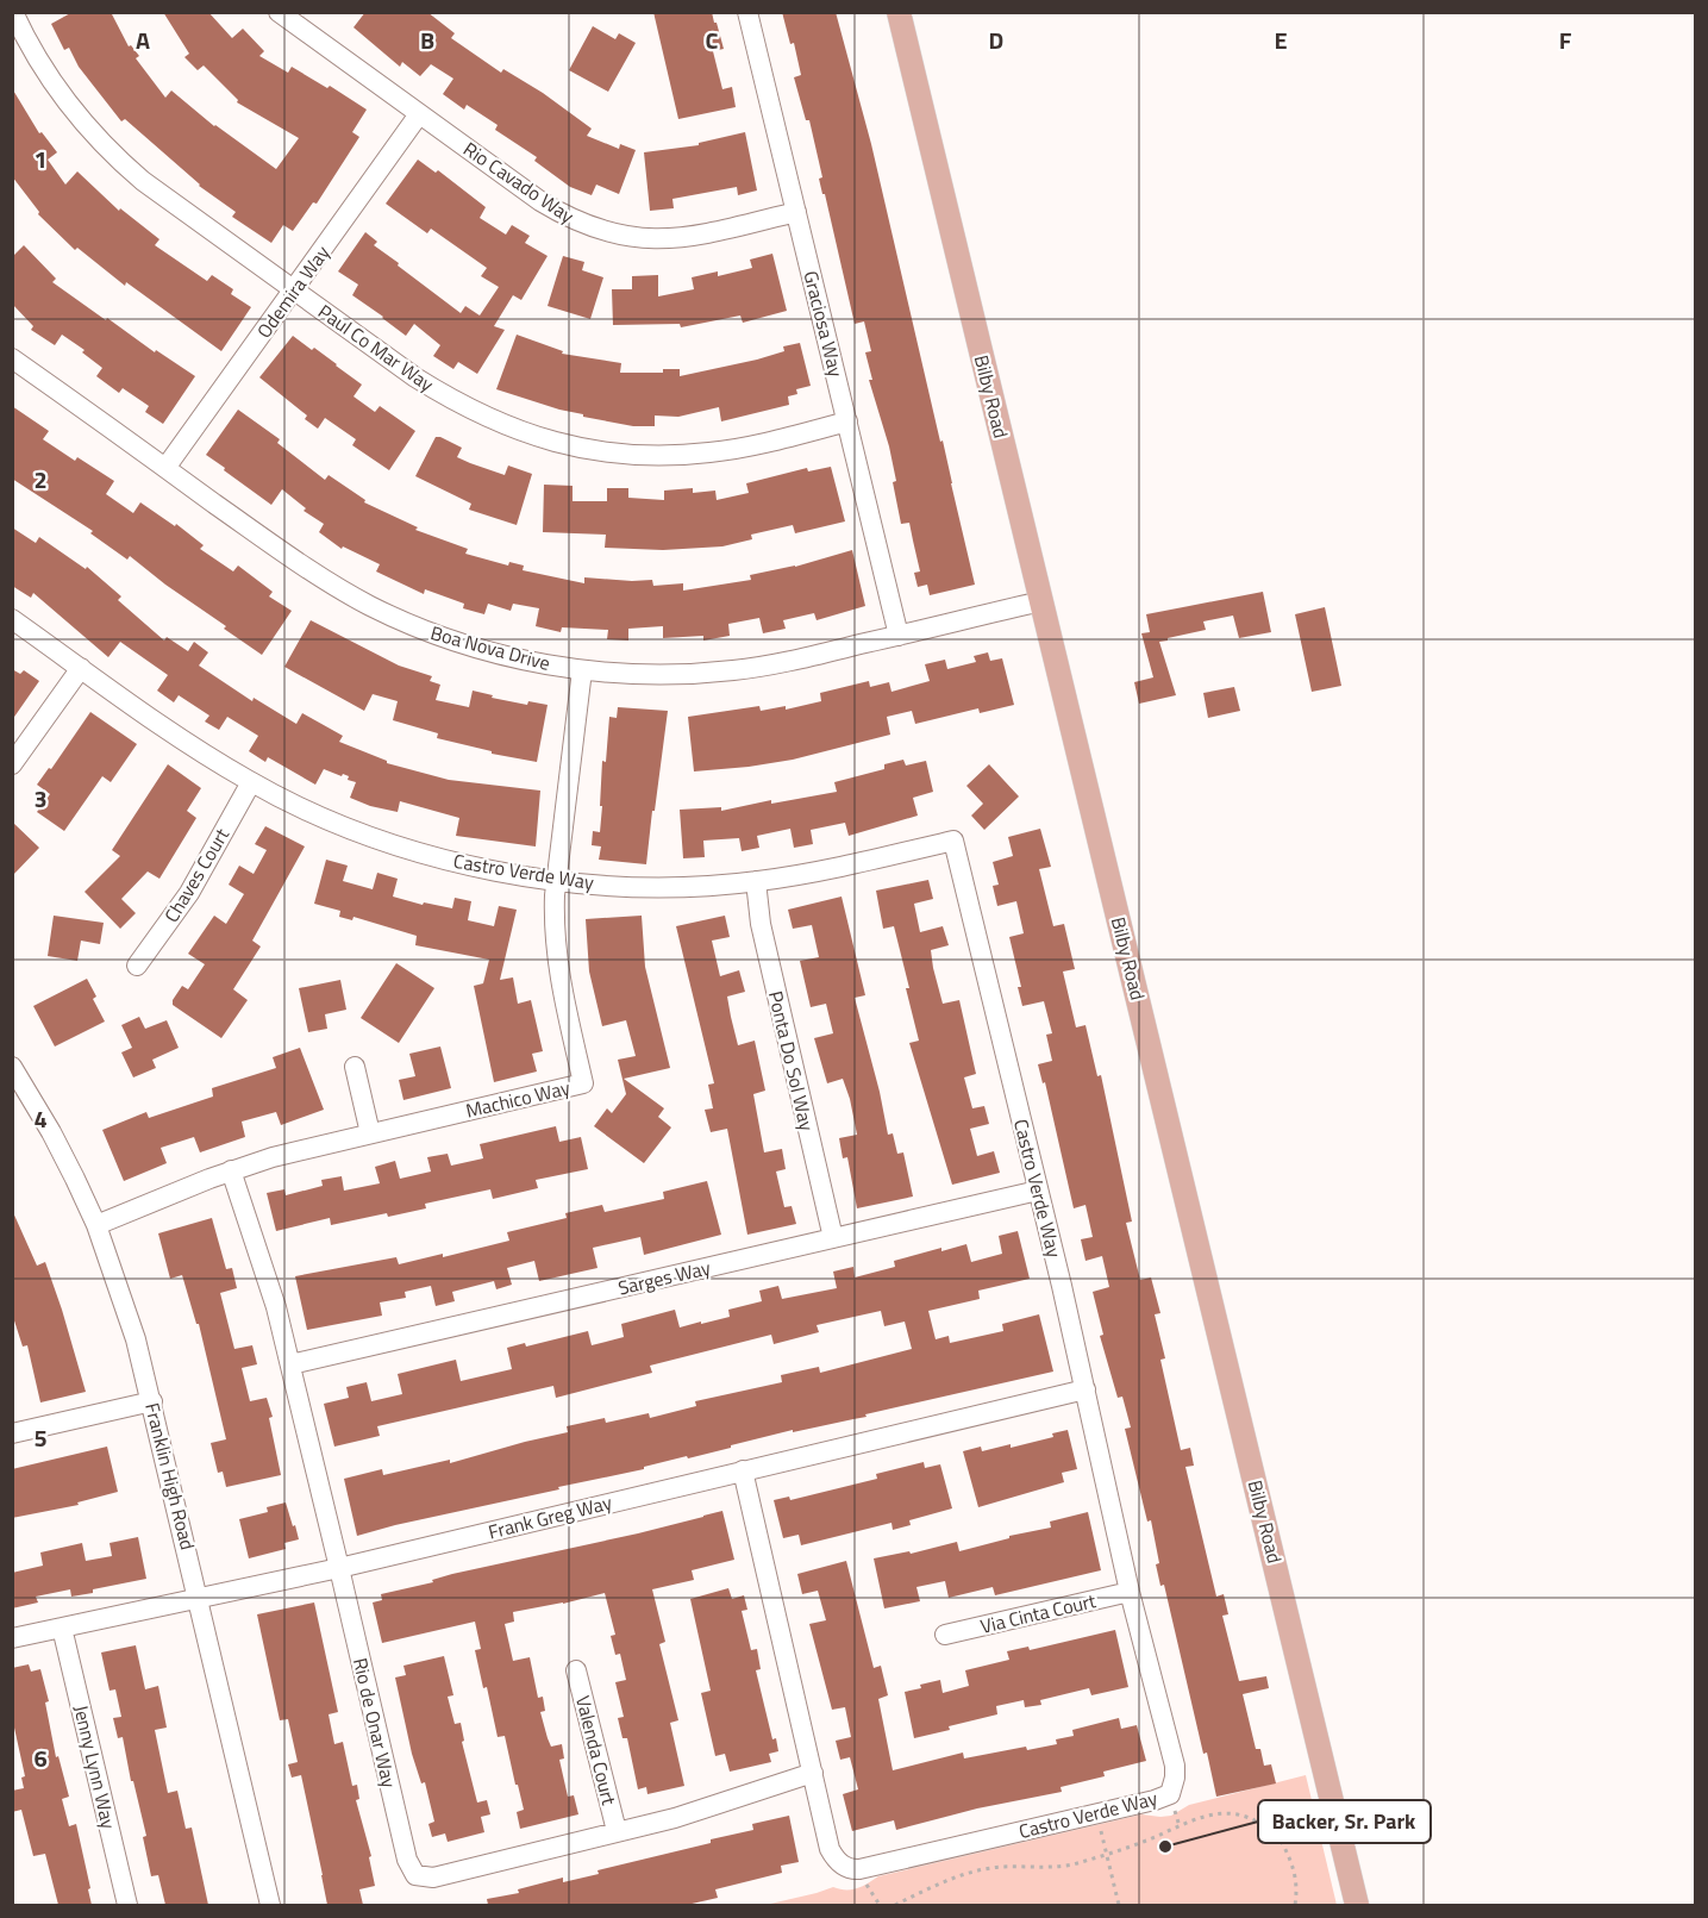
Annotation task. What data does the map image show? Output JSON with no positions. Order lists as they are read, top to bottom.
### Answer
{
  "streets": {
    "main road": ["Bilby Road"],
    "street": [
      "Rio Cavado Way",
      "Odemira Way",
      "Graciosa Way",
      "Paul Co Mar Way",
      "Boa Nova Drive",
      "Castro Verde Way",
      "Chaves Court",
      "Ponta Do Sol Way",
      "Machico Way",
      "Sarges Way",
      "Franklin High Road",
      "Frank Greg Way",
      "Via Cinta Court",
      "Rio de Onar Way",
      "Valenda Court",
      "Jenny Lynn Way"
    ]
  },
  "crossings": [
    ["Rio Cavado Way", "Odemira Way"],
    ["Rio Cavado Way", "Graciosa Way"],
    ["Odemira Way", "Paul Co Mar Way"],
    ["Odemira Way", "Boa Nova Drive"],
    ["Graciosa Way", "Paul Co Mar Way"],
    ["Graciosa Way", "Boa Nova Drive"],
    ["Bilby Road", "Boa Nova Drive"],
    ["Boa Nova Drive", "Machico Way"],
    ["Castro Verde Way", "Chaves Court"],
    ["Castro Verde Way", "Ponta Do Sol Way"],
    ["Castro Verde Way", "Machico Way"],
    ["Castro Verde Way", "Sarges Way"],
    ["Castro Verde Way", "Frank Greg Way"],
    ["Castro Verde Way", "Via Cinta Court"],
    ["Ponta Do Sol Way", "Sarges Way"],
    ["Machico Way", "Franklin High Road"],
    ["Machico Way", "Rio de Onar Way"],
    ["Sarges Way", "Rio de Onar Way"],
    ["Franklin High Road", "Frank Greg Way"],
    ["Frank Greg Way", "Rio de Onar Way"],
    ["Frank Greg Way", "Jenny Lynn Way"],
    ["Rio de Onar Way", "Valenda Court"]
  ],
  "places": ["Backer, Sr. Park"],
  "grid": {
    "columns": [
      "A",
      "B",
      "C",
      "D",
      "E",
      "F"
    ],
    "rows": [
      "1",
      "2",
      "3",
      "4",
      "5",
      "6"
    ]
  }
}
